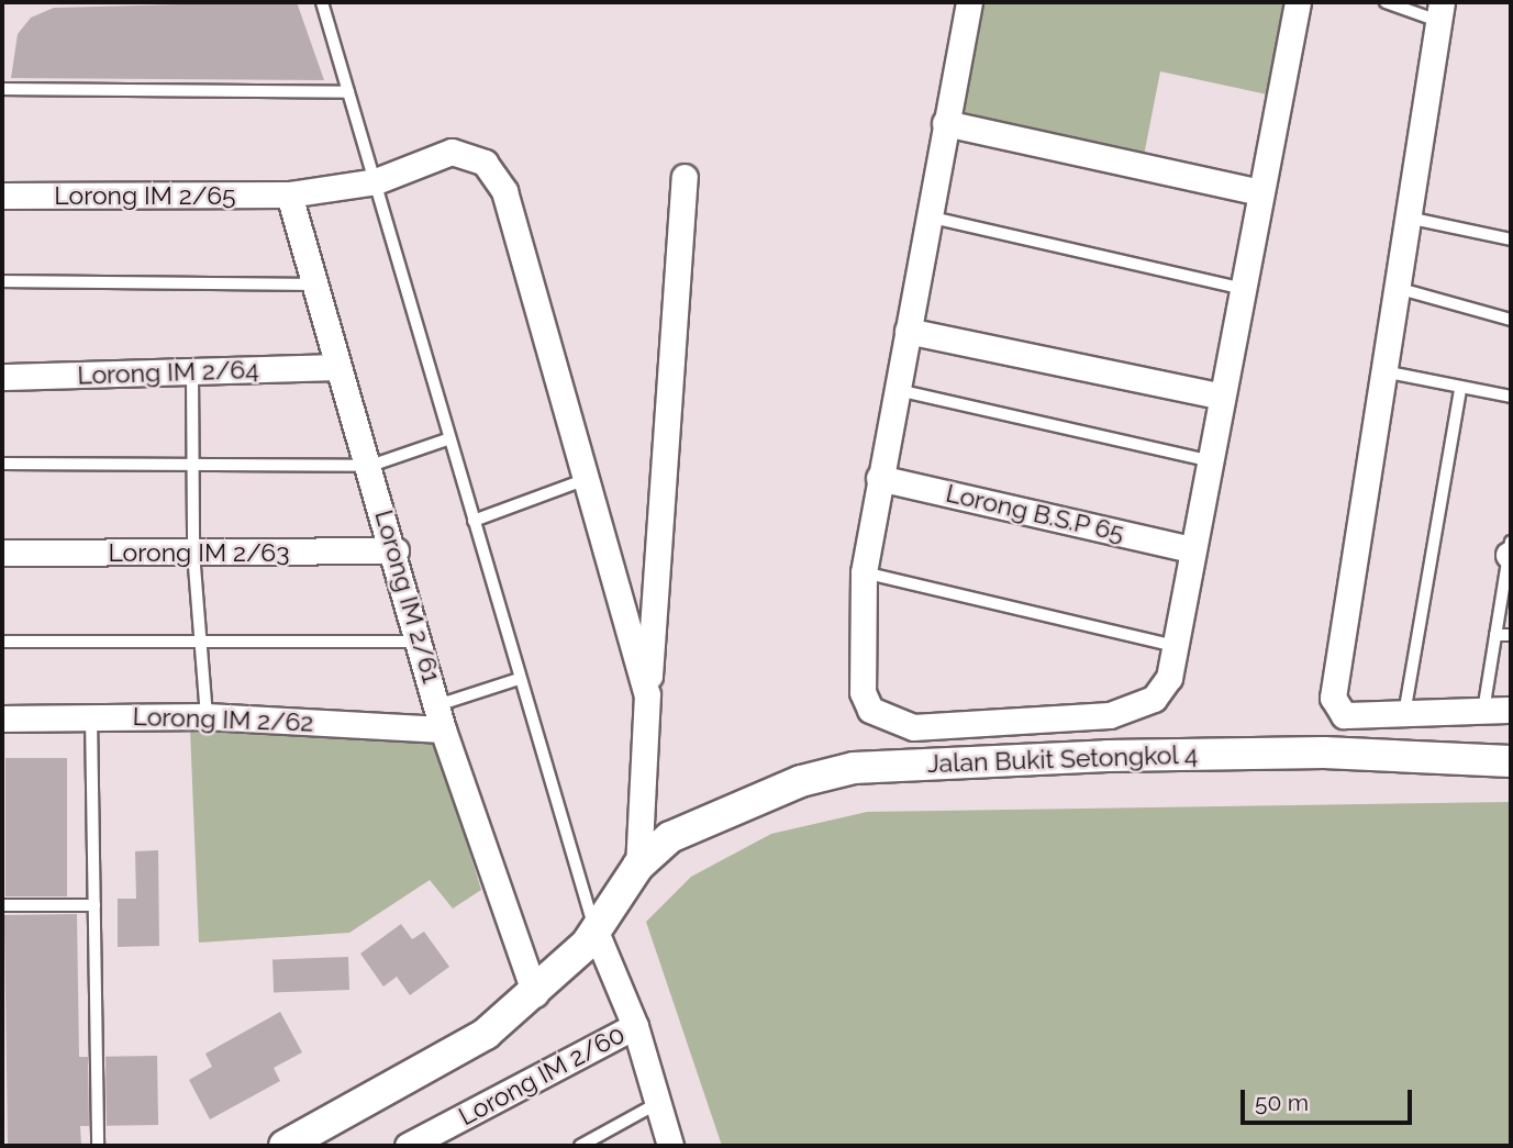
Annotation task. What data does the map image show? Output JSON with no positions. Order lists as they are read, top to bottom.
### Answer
{
  "streets": {
    "street": [
      "Lorong IM 2/65",
      "Lorong IM 2/64",
      "Lorong B.S.P 65",
      "Lorong IM 2/63",
      "Lorong IM 2/61",
      "Lorong IM 2/62",
      "Jalan Bukit Setongkol 4",
      "Lorong IM 2/60"
    ]
  },
  "crossings": [
    ["Lorong IM 2/65", "Lorong IM 2/61"],
    ["Lorong IM 2/64", "Lorong IM 2/61"],
    ["Lorong IM 2/63", "Lorong IM 2/61"],
    ["Lorong IM 2/61", "Lorong IM 2/62"],
    ["Lorong IM 2/61", "Jalan Bukit Setongkol 4"]
  ],
  "scale_bar": "50 m"
}
